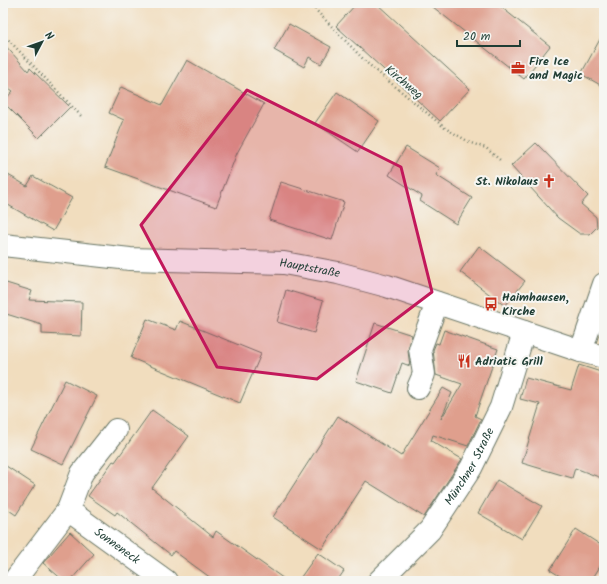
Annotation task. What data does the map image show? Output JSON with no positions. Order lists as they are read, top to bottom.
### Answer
{
  "streets": {
    "street": ["Hauptstraße", "Münchner Straße", "Sonneneck"],
    "path": ["Kirchweg"]
  },
  "crossings": [
    ["Hauptstraße", "Münchner Straße"]
  ],
  "places": {
    "office": ["Fire Ice and Magic"],
    "church": ["St. Nikolaus"],
    "bus stop": ["Haimhausen, Kirche"],
    "restaurant": ["Adriatic Grill"]
  },
  "scale_bar": "20 m",
  "north": "top right"
}
